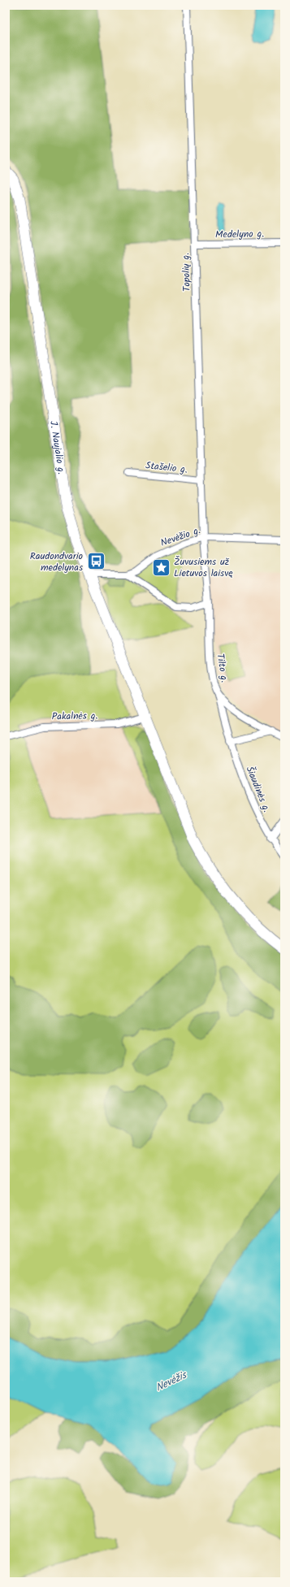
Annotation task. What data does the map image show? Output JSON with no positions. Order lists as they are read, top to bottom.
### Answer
{
  "streets": {
    "main road": ["J. Naujalio g."],
    "street": [
      "Medelyno g.",
      "Topolių g.",
      "Stašelio g.",
      "Nevėžio g.",
      "Tilto g.",
      "Pakalnės g.",
      "Šiaudinės g."
    ]
  },
  "crossings": [
    ["Medelyno g.", "Topolių g."],
    ["Topolių g.", "Stašelio g."],
    ["Topolių g.", "Nevėžio g."],
    ["Topolių g.", "Tilto g."],
    ["J. Naujalio g.", "Nevėžio g."],
    ["J. Naujalio g.", "Pakalnės g."],
    ["Nevėžio g.", "Tilto g."],
    ["Tilto g.", "Šiaudinės g."]
  ],
  "water": ["Nevėžis"],
  "places": {
    "bus stop": ["Raudondvario medelynas"],
    "place": ["Žuvusiems už Lietuvos laisvę"]
  }
}
